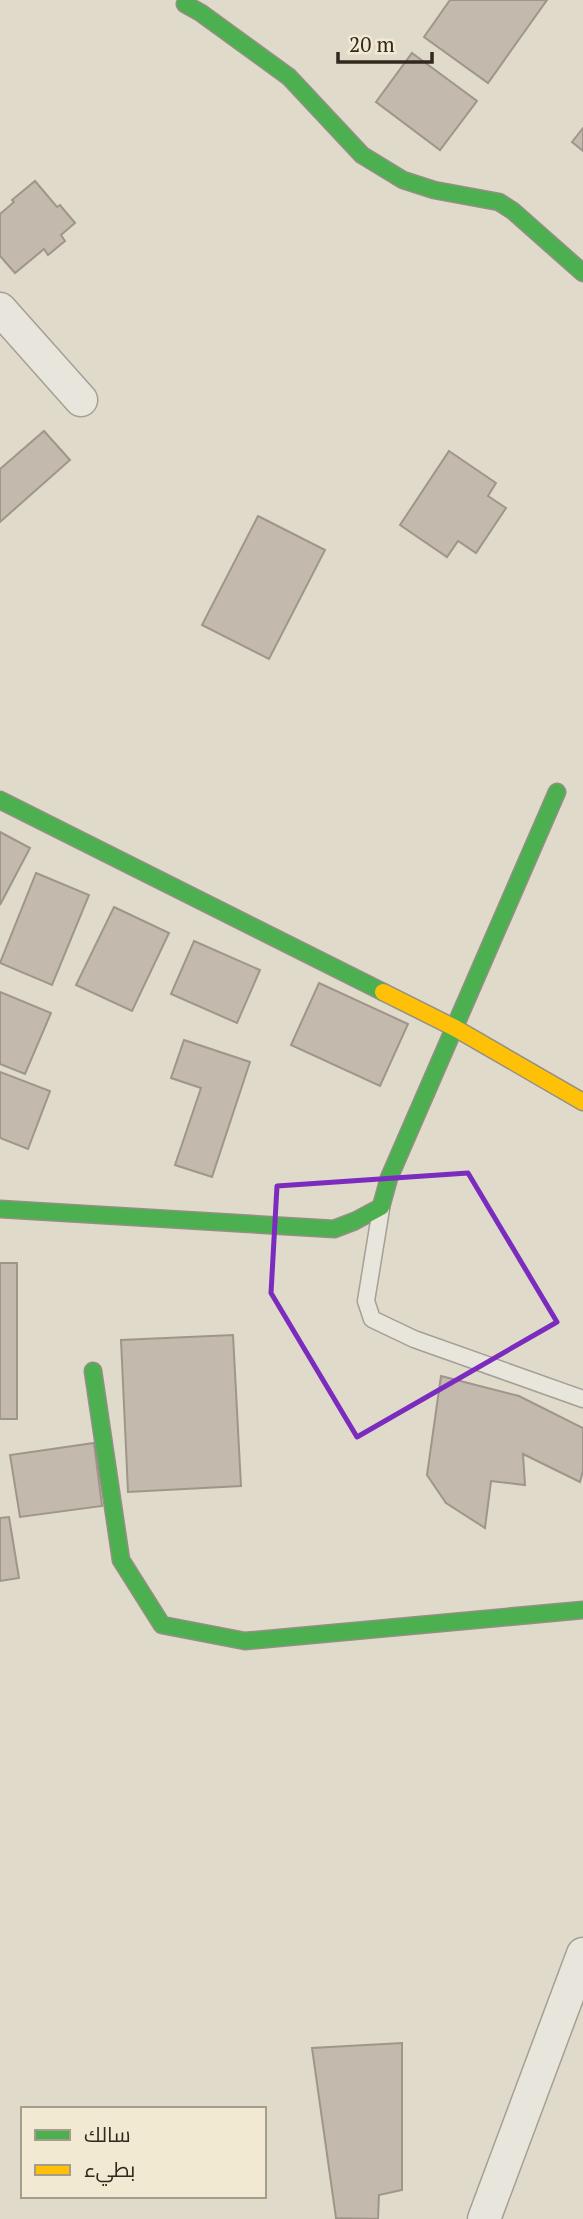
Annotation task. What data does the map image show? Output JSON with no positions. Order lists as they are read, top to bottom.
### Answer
{
  "legend": ["سالك", "بطيء"],
  "scale_bar": "20 m"
}
